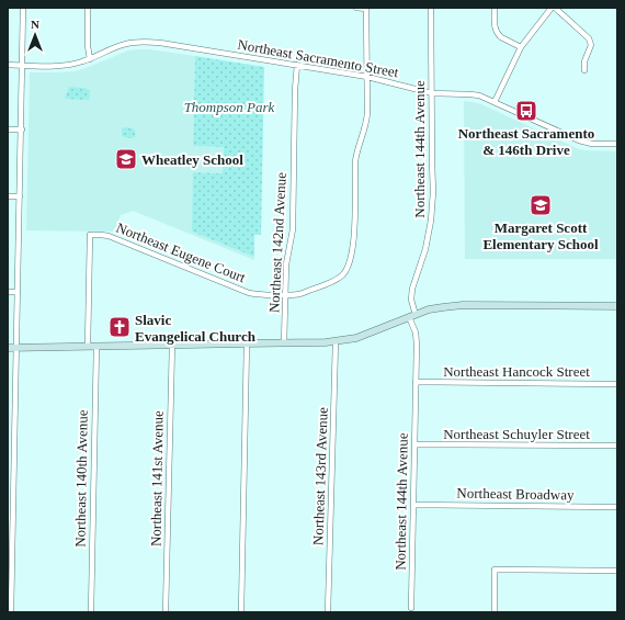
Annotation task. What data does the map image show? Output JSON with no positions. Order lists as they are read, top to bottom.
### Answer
{
  "streets": {
    "street": [
      "Northeast Sacramento Street",
      "Northeast 144th Avenue",
      "Northeast 142nd Avenue",
      "Northeast Eugene Court",
      "Northeast Hancock Street",
      "Northeast Schuyler Street",
      "Northeast 143rd Avenue",
      "Northeast 140th Avenue",
      "Northeast 141st Avenue",
      "Northeast Broadway"
    ]
  },
  "crossings": [
    ["Northeast Sacramento Street", "Northeast 144th Avenue"],
    ["Northeast Sacramento Street", "Northeast 142nd Avenue"],
    ["Northeast Sacramento Street", "Northeast Eugene Court"],
    ["Northeast 144th Avenue", "Northeast Hancock Street"],
    ["Northeast 144th Avenue", "Northeast Schuyler Street"],
    ["Northeast 144th Avenue", "Northeast Broadway"],
    ["Northeast 142nd Avenue", "Northeast Eugene Court"]
  ],
  "parks": ["Thompson Park"],
  "places": {
    "bus stop": ["Northeast Sacramento & 146th Drive"],
    "school or university": ["Wheatley School", "Margaret Scott Elementary School"],
    "church": ["Slavic Evangelical Church"]
  },
  "north": "top"
}
